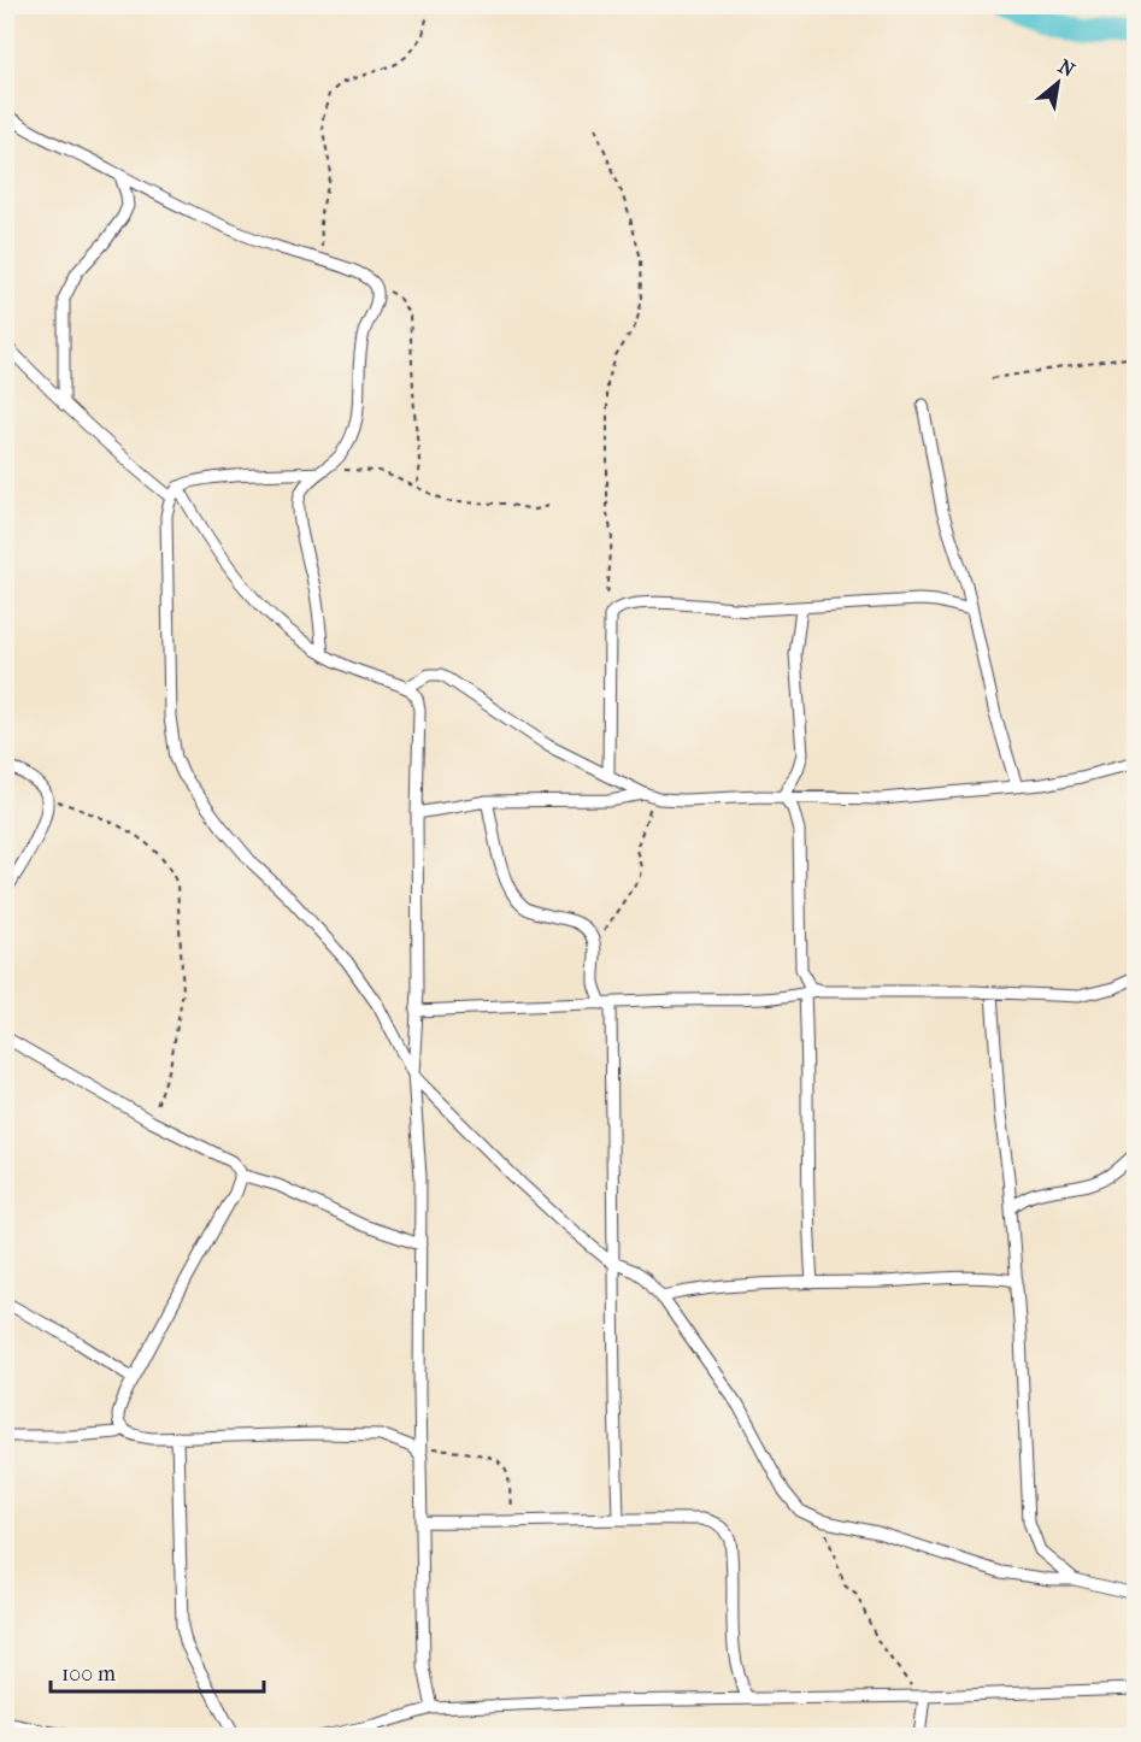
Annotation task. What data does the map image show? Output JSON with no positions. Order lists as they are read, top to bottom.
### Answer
{
  "scale_bar": "100 m",
  "north": "top right"
}
